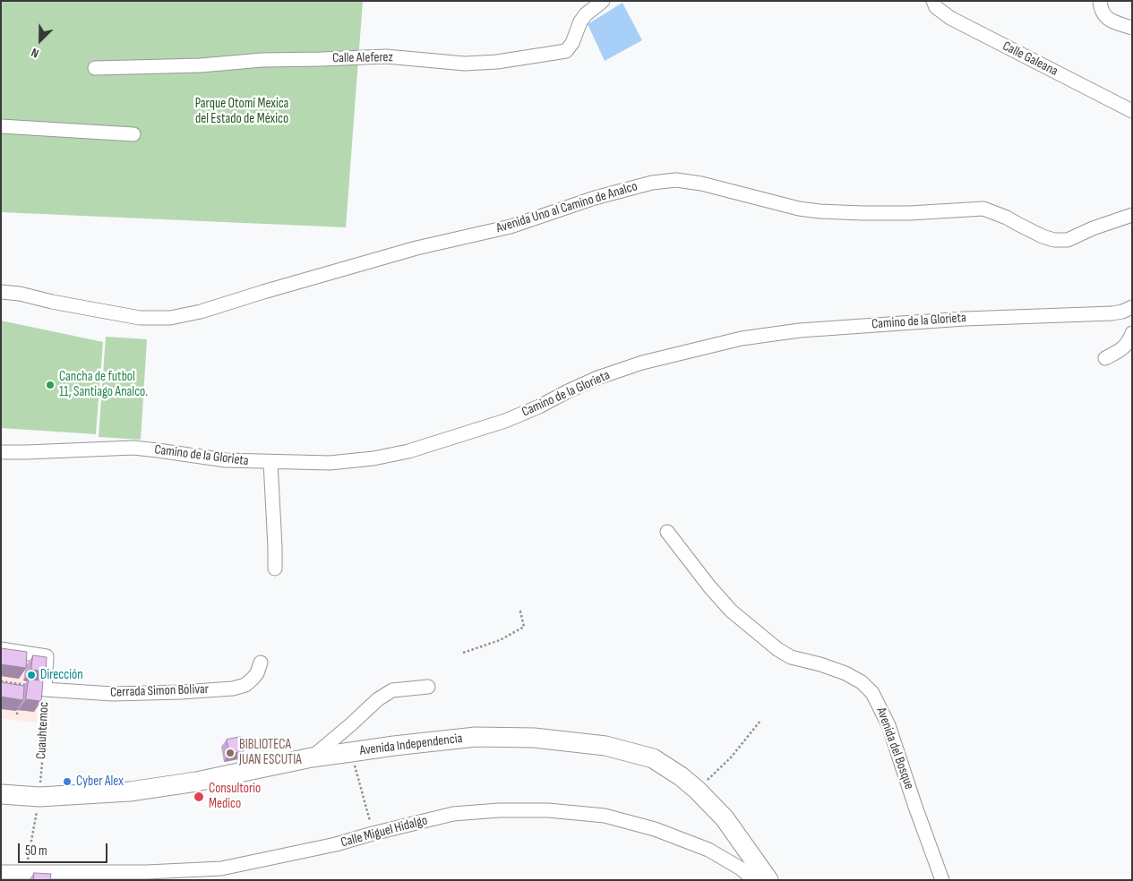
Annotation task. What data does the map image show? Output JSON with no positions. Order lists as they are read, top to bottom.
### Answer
{
  "streets": {
    "street": [
      "Calle Aleferez",
      "Calle Galeana",
      "Avenida Uno al Camino de Analco",
      "Camino de la Glorieta",
      "Cerrada Simon Bolivar",
      "Cuauhtemoc",
      "Avenida Independencia",
      "Avenida del Bosque",
      "Calle Miguel Hidalgo"
    ]
  },
  "crossings": [
    ["Cerrada Simon Bolivar", "Cuauhtemoc"],
    ["Cuauhtemoc", "Avenida Independencia"],
    ["Cuauhtemoc", "Calle Miguel Hidalgo"]
  ],
  "parks": ["Parque Otomí Mexica del Estado de México"],
  "places": [
    "Cancha de futbol 11, Santiago Analco.",
    "Dirección",
    "BIBLIOTECA JUAN ESCUTIA",
    "Cyber Alex",
    "Consultorio Medico"
  ],
  "scale_bar": "50 m",
  "north": "bottom left"
}
